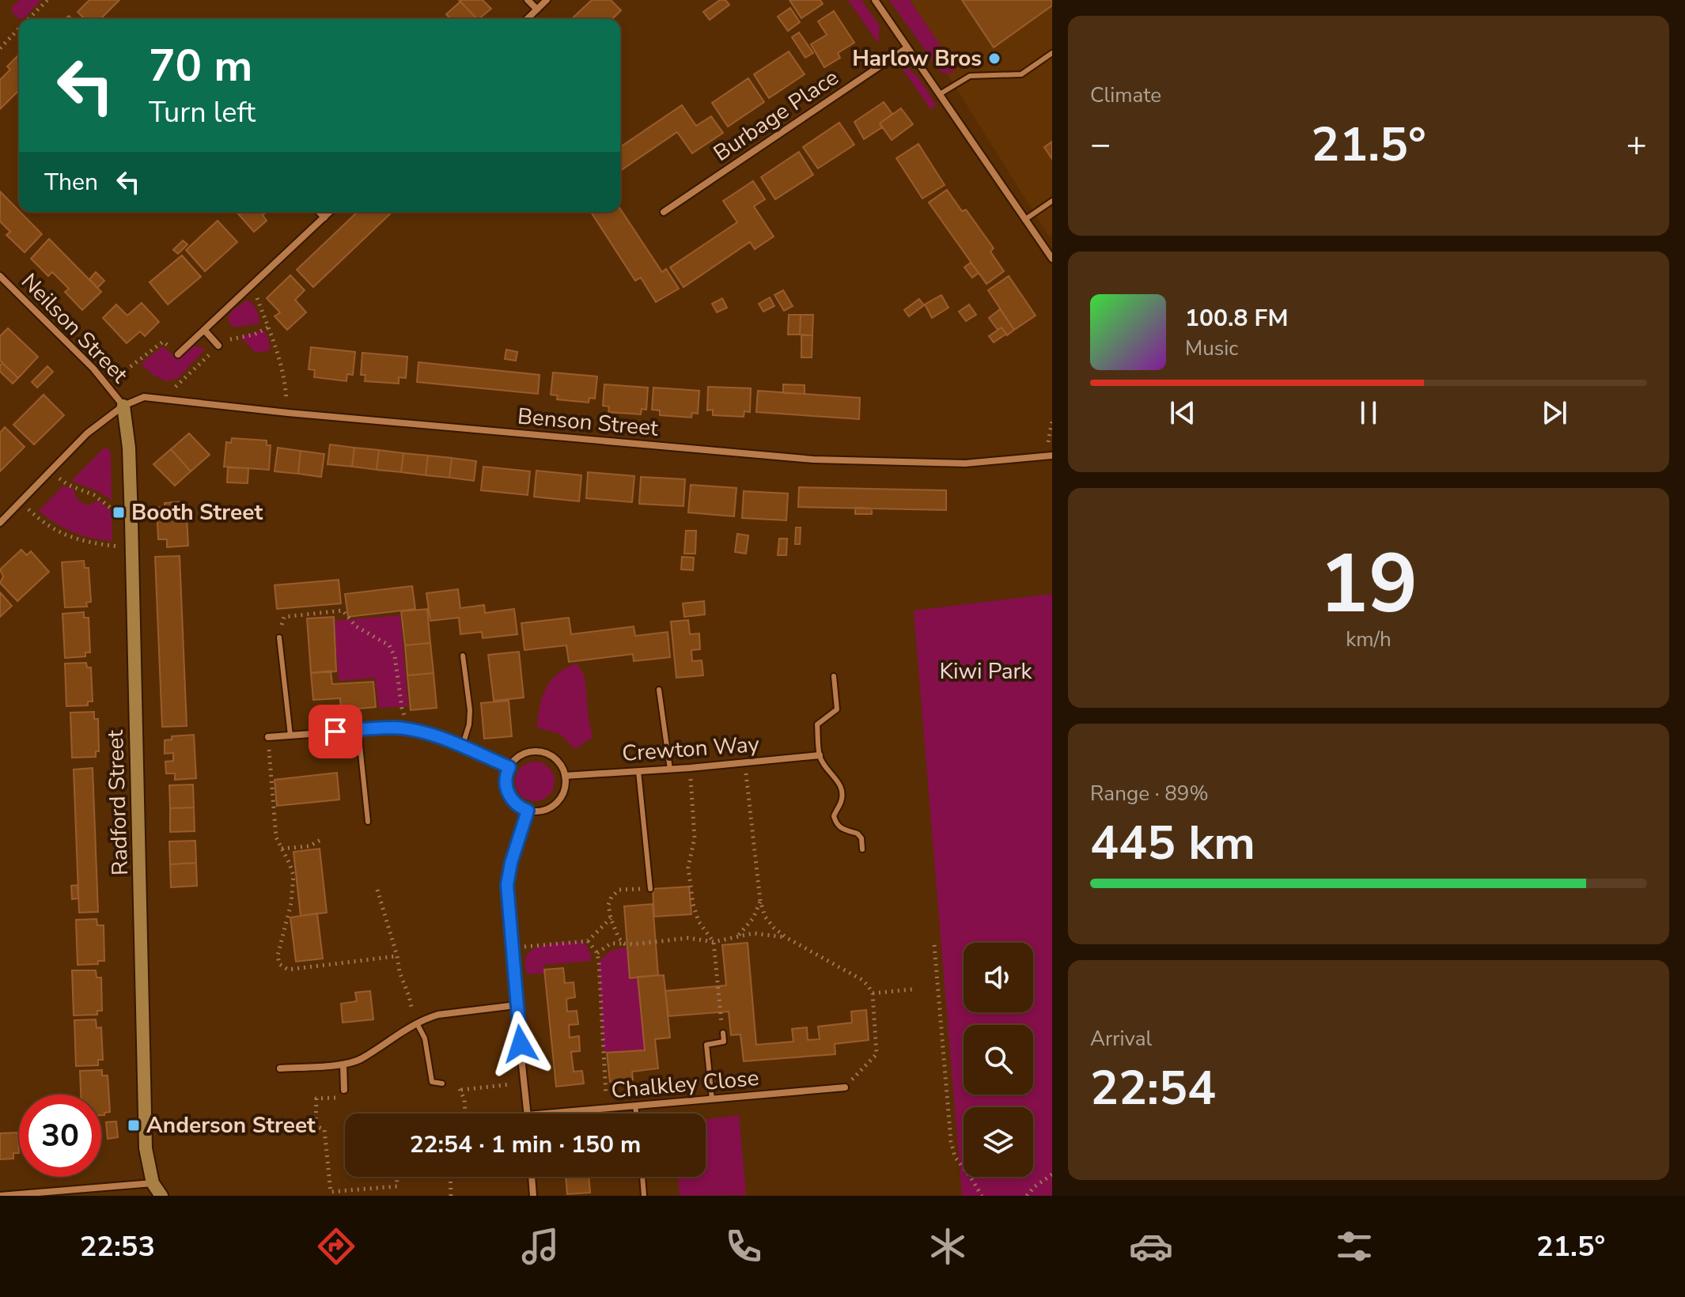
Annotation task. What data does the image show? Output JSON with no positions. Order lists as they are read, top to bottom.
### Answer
{
  "streets": {
    "street": [
      "Burbage Place",
      "Neilson Street",
      "Benson Street",
      "Crewton Way",
      "Radford Street",
      "Chalkley Close"
    ]
  },
  "crossings": [
    ["Neilson Street", "Benson Street"],
    ["Neilson Street", "Radford Street"],
    ["Benson Street", "Radford Street"]
  ],
  "parks": ["Kiwi Park"],
  "places": {
    "other": ["Harlow Bros"],
    "transit": ["Booth Street", "Anderson Street"]
  },
  "page": {
    "tile": [
      "Climate",
      ["19", "km/h"],
      ["Range · 89%", "445 km"],
      ["Arrival", "22:54"]
    ],
    "turn": ["70 m", "Turn left"],
    "heat": ["−", "21.5°", "+"],
    "then": "Then",
    "song": ["100.8 FM", "Music"],
    "limit": "30",
    "trip": "22:54 · 1 min · 150 m",
    "tabs": ["22:53", "21.5°"]
  }
}
